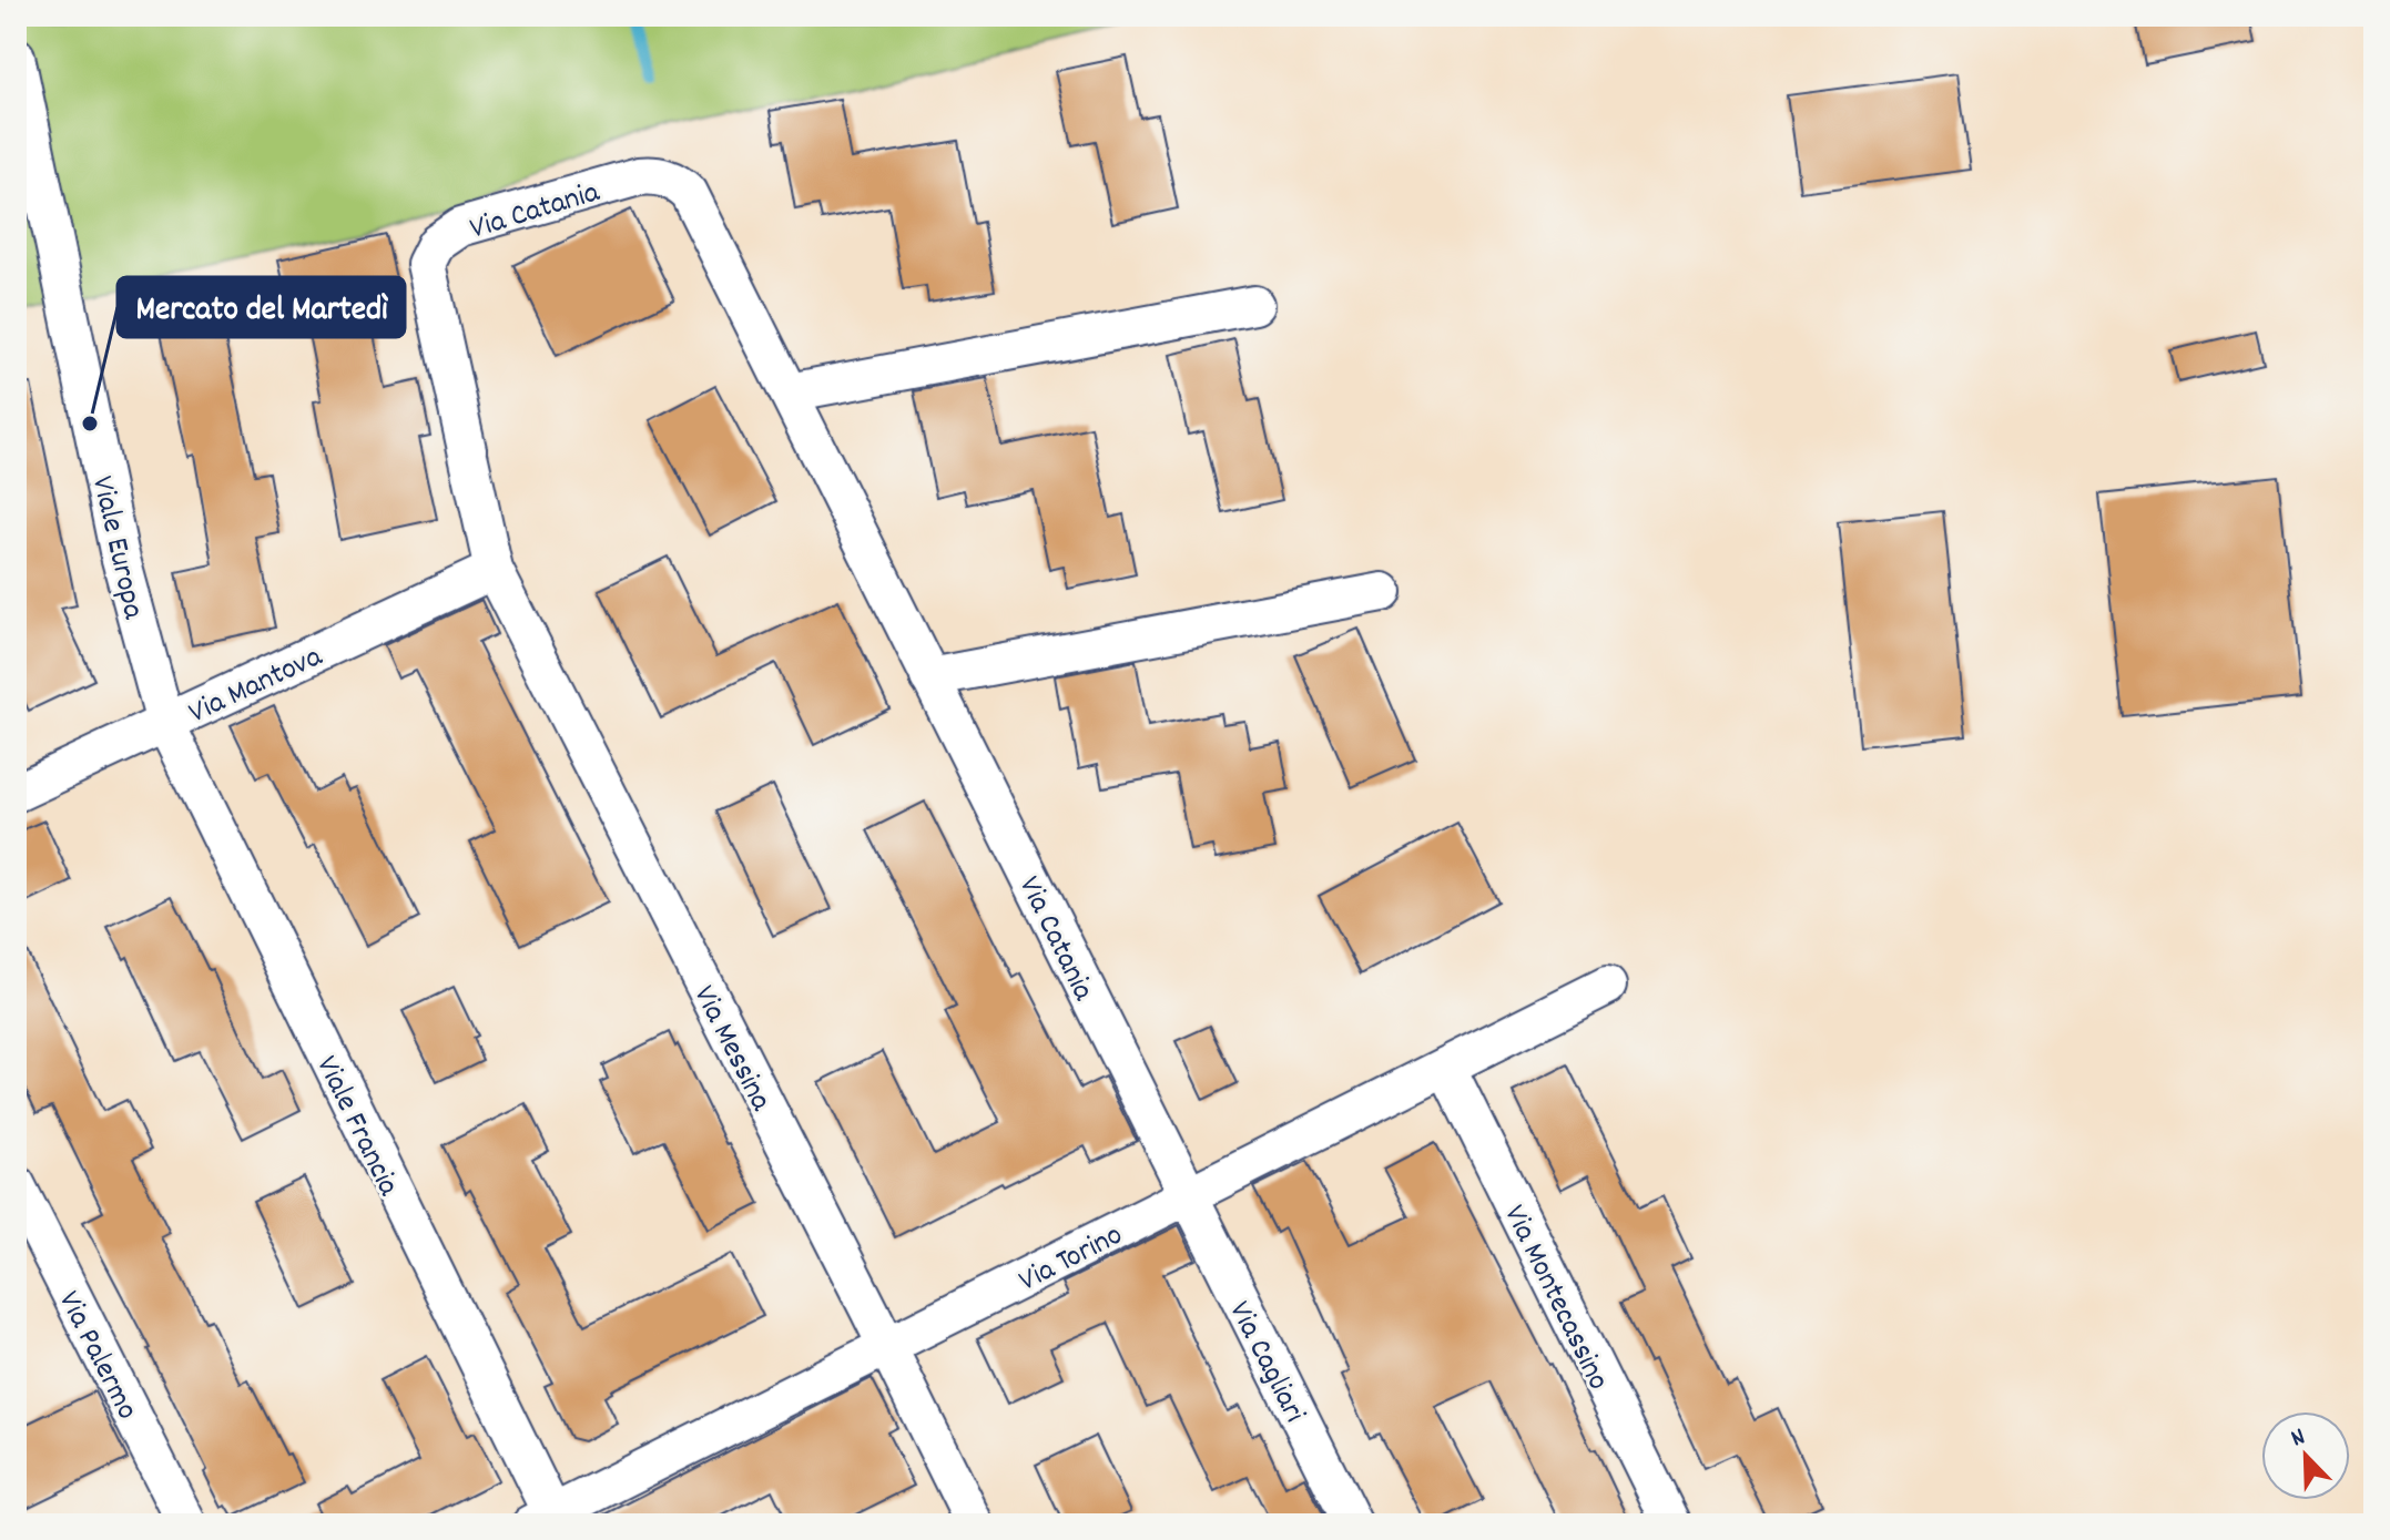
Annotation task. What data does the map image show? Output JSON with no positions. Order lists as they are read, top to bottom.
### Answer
{
  "streets": {
    "street": [
      "Via Catania",
      "Viale Europa",
      "Via Mantova",
      "Via Messina",
      "Viale Francia",
      "Via Torino",
      "Via Montecassino",
      "Via Palermo",
      "Via Cagliari"
    ]
  },
  "crossings": [
    ["Via Catania", "Via Mantova"],
    ["Via Catania", "Via Messina"],
    ["Via Catania", "Via Torino"],
    ["Via Catania", "Via Cagliari"],
    ["Viale Europa", "Via Mantova"],
    ["Viale Europa", "Viale Francia"],
    ["Via Mantova", "Via Messina"],
    ["Via Mantova", "Viale Francia"],
    ["Via Messina", "Via Torino"],
    ["Viale Francia", "Via Torino"],
    ["Via Torino", "Via Montecassino"],
    ["Via Torino", "Via Cagliari"]
  ],
  "places": ["Mercato del Martedì"],
  "north": "top left"
}
